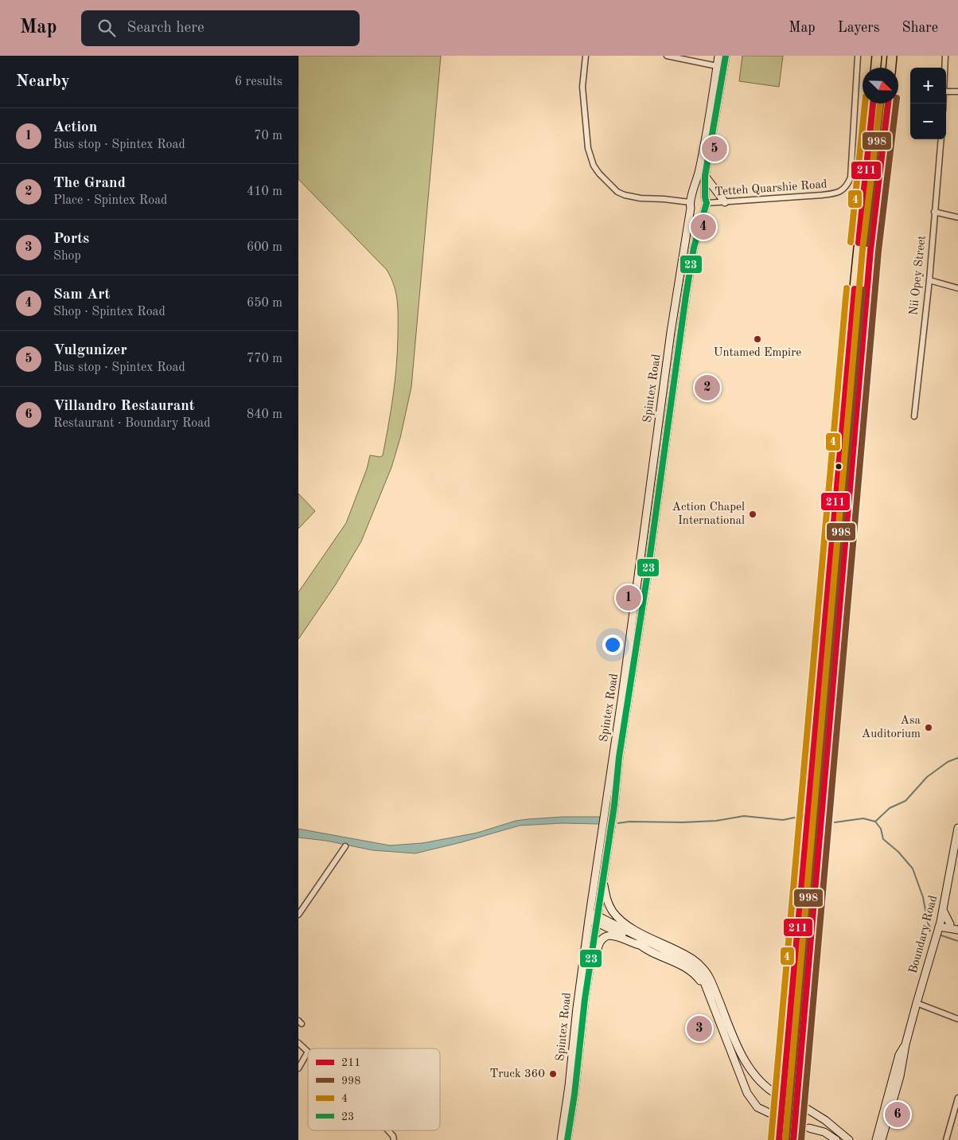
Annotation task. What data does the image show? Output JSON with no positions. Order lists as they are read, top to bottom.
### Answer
{
  "streets": {
    "main road": ["Spintex Road", "Boundary Road"],
    "street": ["Tetteh Quarshie Road", "Nii Opey Street"]
  },
  "crossings": [
    ["Tetteh Quarshie Road", "Spintex Road"]
  ],
  "places": [
    "Untamed Empire",
    "Action Chapel International",
    "Asa Auditorium",
    "Truck 360"
  ],
  "lines": [
    "transit line 23",
    "transit line 211",
    "transit line 998",
    "transit line 4"
  ],
  "legend": [
    "211",
    "998",
    "4",
    "23"
  ],
  "north": "bottom right",
  "page": {
    "header": "Map",
    "search": "Search here",
    "nav": ["Map", "Layers", "Share"],
    "heading": ["Nearby", "6 results"],
    "map_buttons": ["+", "−"],
    "list": [
      {
        "mark": "1",
        "name": "Action",
        "note": "Bus stop · Spintex Road",
        "value": "70 m"
      },
      {
        "mark": "2",
        "name": "The Grand",
        "note": "Place · Spintex Road",
        "value": "410 m"
      },
      {
        "mark": "3",
        "name": "Ports",
        "note": "Shop",
        "value": "600 m"
      },
      {
        "mark": "4",
        "name": "Sam Art",
        "note": "Shop · Spintex Road",
        "value": "650 m"
      },
      {
        "mark": "5",
        "name": "Vulgunizer",
        "note": "Bus stop · Spintex Road",
        "value": "770 m"
      },
      {
        "mark": "6",
        "name": "Villandro Restaurant",
        "note": "Restaurant · Boundary Road",
        "value": "840 m"
      }
    ],
    "pins": [
      "5",
      "4",
      "2",
      "1",
      "3",
      "6"
    ]
  }
}
